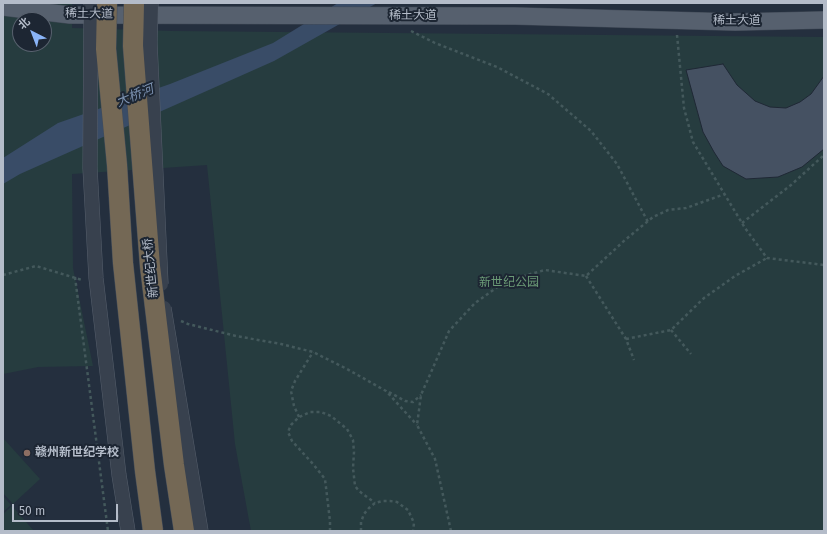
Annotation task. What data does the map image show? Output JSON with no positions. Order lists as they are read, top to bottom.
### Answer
{
  "streets": {
    "highway": ["新世纪大桥"],
    "main road": ["稀土大道"]
  },
  "water": ["大桥河"],
  "parks": ["新世纪公园"],
  "places": ["赣州新世纪学校"],
  "scale_bar": "50 m",
  "north": "top left"
}
